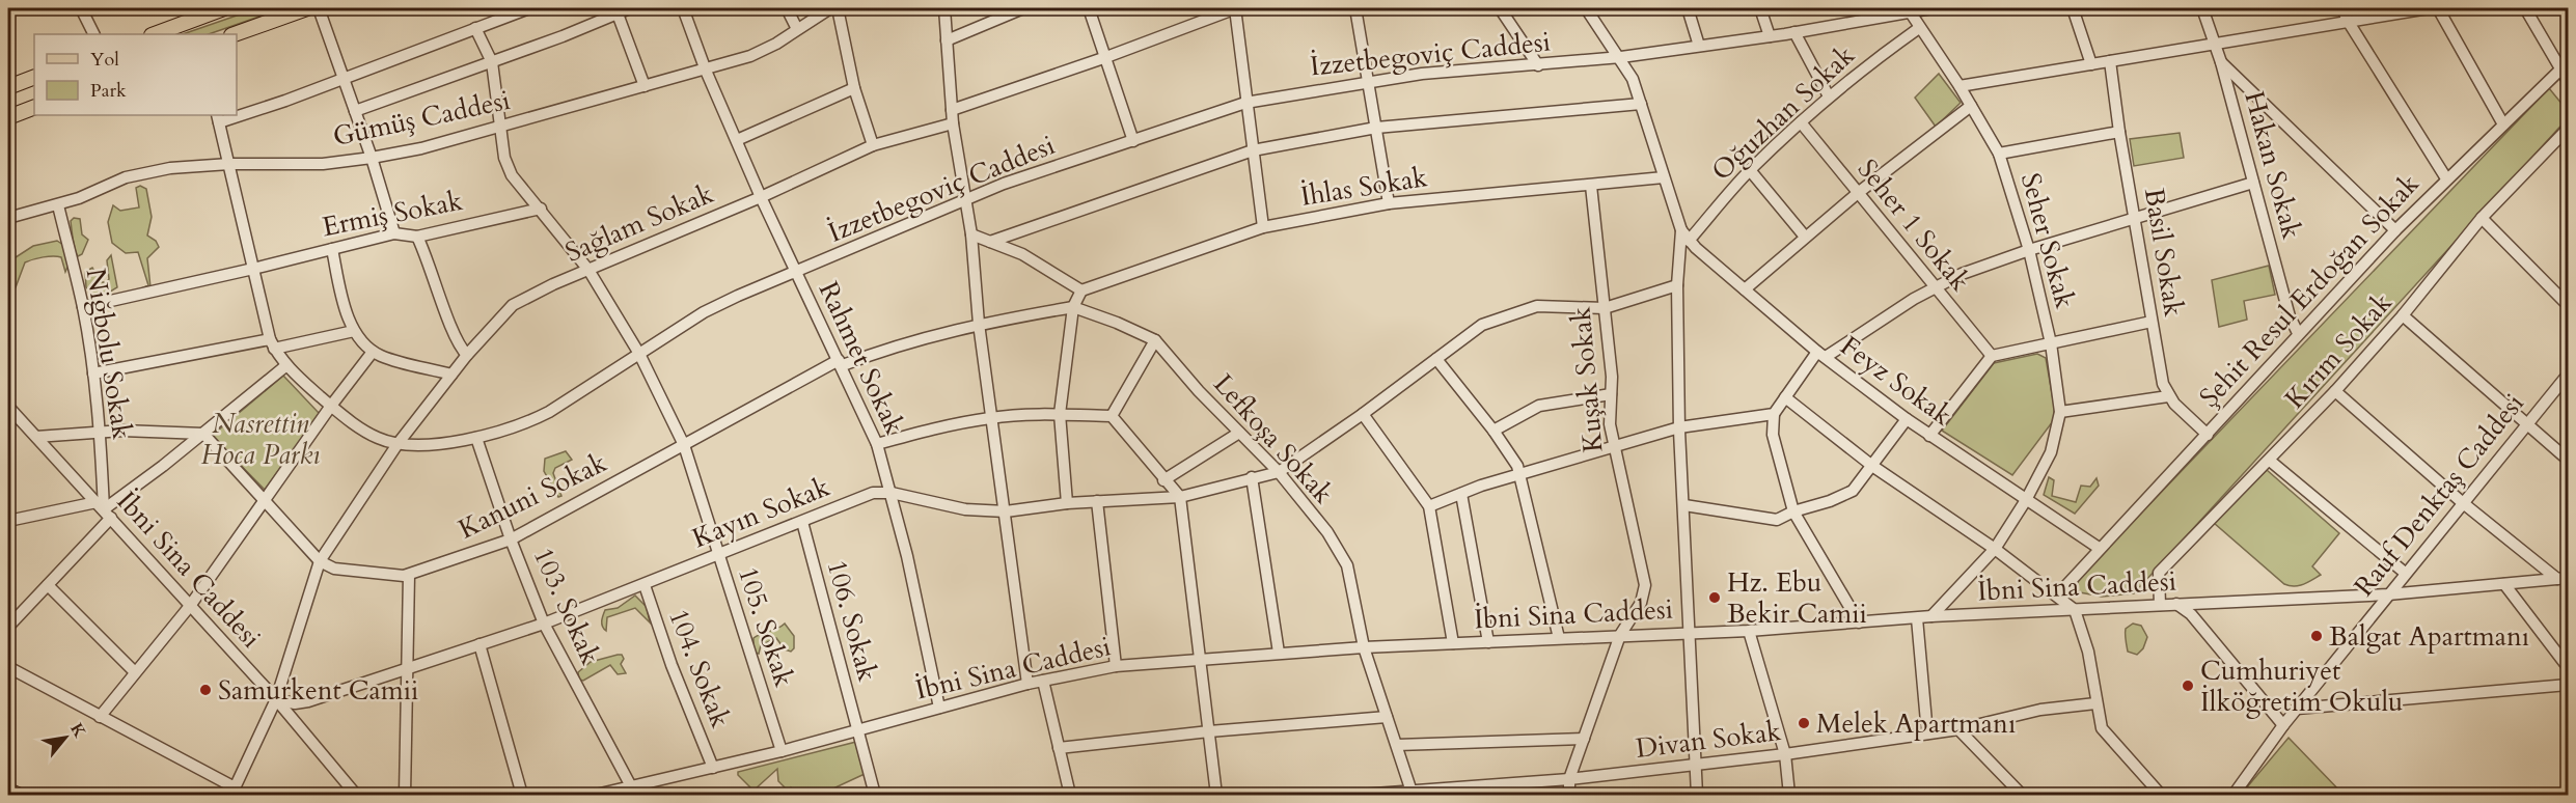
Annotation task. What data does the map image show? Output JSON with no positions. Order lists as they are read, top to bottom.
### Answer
{
  "streets": {
    "street": [
      "İzzetbegoviç Caddesi",
      "Oğuzhan Sokak",
      "Gümüş Caddesi",
      "Hakan Sokak",
      "İhlas Sokak",
      "Ermiş Sokak",
      "Sağlam Sokak",
      "Seher 1 Sokak",
      "Seher Sokak",
      "Basil Sokak",
      "Şehit Resul Erdoğan Sokak",
      "Kırım Sokak",
      "Niğbolu Sokak",
      "Rahmet Sokak",
      "Kuşak Sokak",
      "Feyz Sokak",
      "Lefkoşa Sokak",
      "Rauf Denktaş Caddesi",
      "Kanuni Sokak",
      "Kayın Sokak",
      "İbni Sina Caddesi",
      "103. Sokak",
      "106. Sokak",
      "105. Sokak",
      "104. Sokak",
      "Divan Sokak"
    ]
  },
  "crossings": [
    ["İzzetbegoviç Caddesi", "Gümüş Caddesi"],
    ["İzzetbegoviç Caddesi", "Ermiş Sokak"],
    ["İzzetbegoviç Caddesi", "Sağlam Sokak"],
    ["İzzetbegoviç Caddesi", "Seher Sokak"],
    ["İzzetbegoviç Caddesi", "Rahmet Sokak"],
    ["İzzetbegoviç Caddesi", "103. Sokak"],
    ["İzzetbegoviç Caddesi", "105. Sokak"],
    ["Oğuzhan Sokak", "Seher 1 Sokak"],
    ["Oğuzhan Sokak", "Seher Sokak"],
    ["Oğuzhan Sokak", "Feyz Sokak"],
    ["Gümüş Caddesi", "Niğbolu Sokak"],
    ["Gümüş Caddesi", "Rahmet Sokak"],
    ["Gümüş Caddesi", "105. Sokak"],
    ["Hakan Sokak", "Şehit Resul Erdoğan Sokak"],
    ["İhlas Sokak", "Kuşak Sokak"],
    ["Ermiş Sokak", "Niğbolu Sokak"],
    ["Ermiş Sokak", "105. Sokak"],
    ["Sağlam Sokak", "Rahmet Sokak"],
    ["Sağlam Sokak", "Kanuni Sokak"],
    ["Sağlam Sokak", "Kayın Sokak"],
    ["Sağlam Sokak", "İbni Sina Caddesi"],
    ["Sağlam Sokak", "105. Sokak"],
    ["Seher Sokak", "Feyz Sokak"],
    ["Seher Sokak", "İbni Sina Caddesi"],
    ["Şehit Resul Erdoğan Sokak", "Feyz Sokak"],
    ["Kırım Sokak", "İbni Sina Caddesi"],
    ["Niğbolu Sokak", "İbni Sina Caddesi"],
    ["Rahmet Sokak", "Kanuni Sokak"],
    ["Rahmet Sokak", "Kayın Sokak"],
    ["Rahmet Sokak", "İbni Sina Caddesi"],
    ["Kuşak Sokak", "İbni Sina Caddesi"],
    ["Kuşak Sokak", "Divan Sokak"],
    ["Lefkoşa Sokak", "Kanuni Sokak"],
    ["Lefkoşa Sokak", "Kayın Sokak"],
    ["Lefkoşa Sokak", "İbni Sina Caddesi"],
    ["Lefkoşa Sokak", "Divan Sokak"],
    ["Rauf Denktaş Caddesi", "İbni Sina Caddesi"],
    ["Kanuni Sokak", "103. Sokak"],
    ["Kanuni Sokak", "105. Sokak"],
    ["Kayın Sokak", "İbni Sina Caddesi"],
    ["Kayın Sokak", "103. Sokak"],
    ["Kayın Sokak", "106. Sokak"],
    ["Kayın Sokak", "105. Sokak"],
    ["Kayın Sokak", "104. Sokak"],
    ["İbni Sina Caddesi", "103. Sokak"],
    ["İbni Sina Caddesi", "106. Sokak"],
    ["İbni Sina Caddesi", "105. Sokak"],
    ["İbni Sina Caddesi", "104. Sokak"]
  ],
  "parks": ["Nasrettin Hoca Parkı"],
  "places": [
    "Hz. Ebu Bekir Camii",
    "Balgat Apartmanı",
    "Cumhuriyet İlköğretim Okulu",
    "Samurkent Camii",
    "Melek Apartmanı"
  ],
  "legend": ["Yol", "Park"],
  "north": "top right"
}
